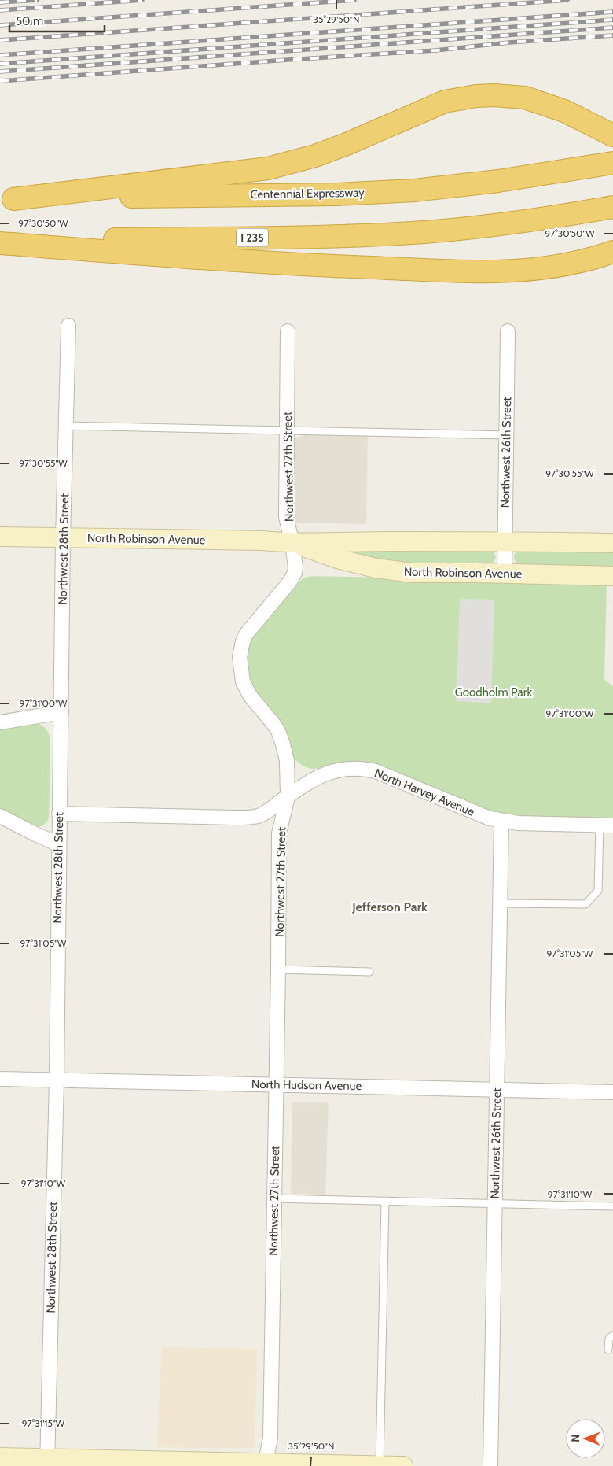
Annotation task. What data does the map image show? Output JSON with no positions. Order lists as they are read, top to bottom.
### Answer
{
  "streets": {
    "highway": ["Centennial Expressway", "I 235"],
    "street": [
      "Northwest 26th Street",
      "Northwest 27th Street",
      "North Robinson Avenue",
      "Northwest 28th Street",
      "North Harvey Avenue",
      "North Hudson Avenue"
    ]
  },
  "crossings": [
    ["Northwest 26th Street", "North Robinson Avenue"],
    ["Northwest 26th Street", "North Harvey Avenue"],
    ["Northwest 26th Street", "North Hudson Avenue"],
    ["Northwest 27th Street", "North Robinson Avenue"],
    ["Northwest 27th Street", "North Harvey Avenue"],
    ["Northwest 27th Street", "North Hudson Avenue"],
    ["North Robinson Avenue", "Northwest 28th Street"],
    ["Northwest 28th Street", "North Harvey Avenue"],
    ["Northwest 28th Street", "North Hudson Avenue"]
  ],
  "districts": ["Jefferson Park"],
  "parks": ["Goodholm Park"],
  "scale_bar": "50 m",
  "north": "left",
  "coordinates": [
    "35°29'50\"N",
    "97°30'50\"W",
    "97°30'55\"W",
    "97°31'00\"W",
    "97°31'05\"W",
    "97°31'10\"W",
    "97°31'15\"W"
  ]
}
